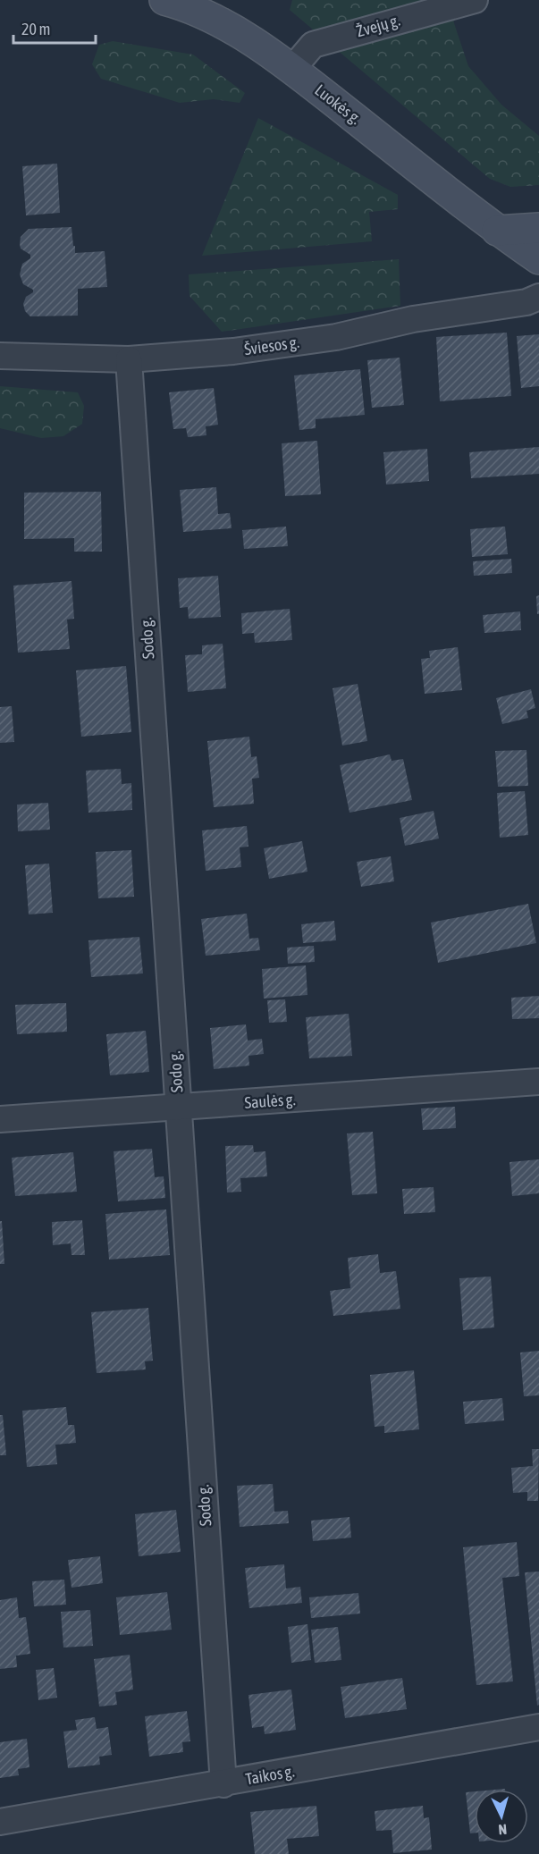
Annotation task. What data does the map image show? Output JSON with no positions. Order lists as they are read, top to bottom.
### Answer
{
  "streets": {
    "main road": ["Luokės g."],
    "street": [
      "Žvejų g.",
      "Šviesos g.",
      "Sodo g.",
      "Saulės g.",
      "Taikos g."
    ]
  },
  "crossings": [
    ["Žvejų g.", "Luokės g."],
    ["Šviesos g.", "Sodo g."],
    ["Sodo g.", "Saulės g."],
    ["Sodo g.", "Taikos g."]
  ],
  "scale_bar": "20 m",
  "north": "bottom"
}
